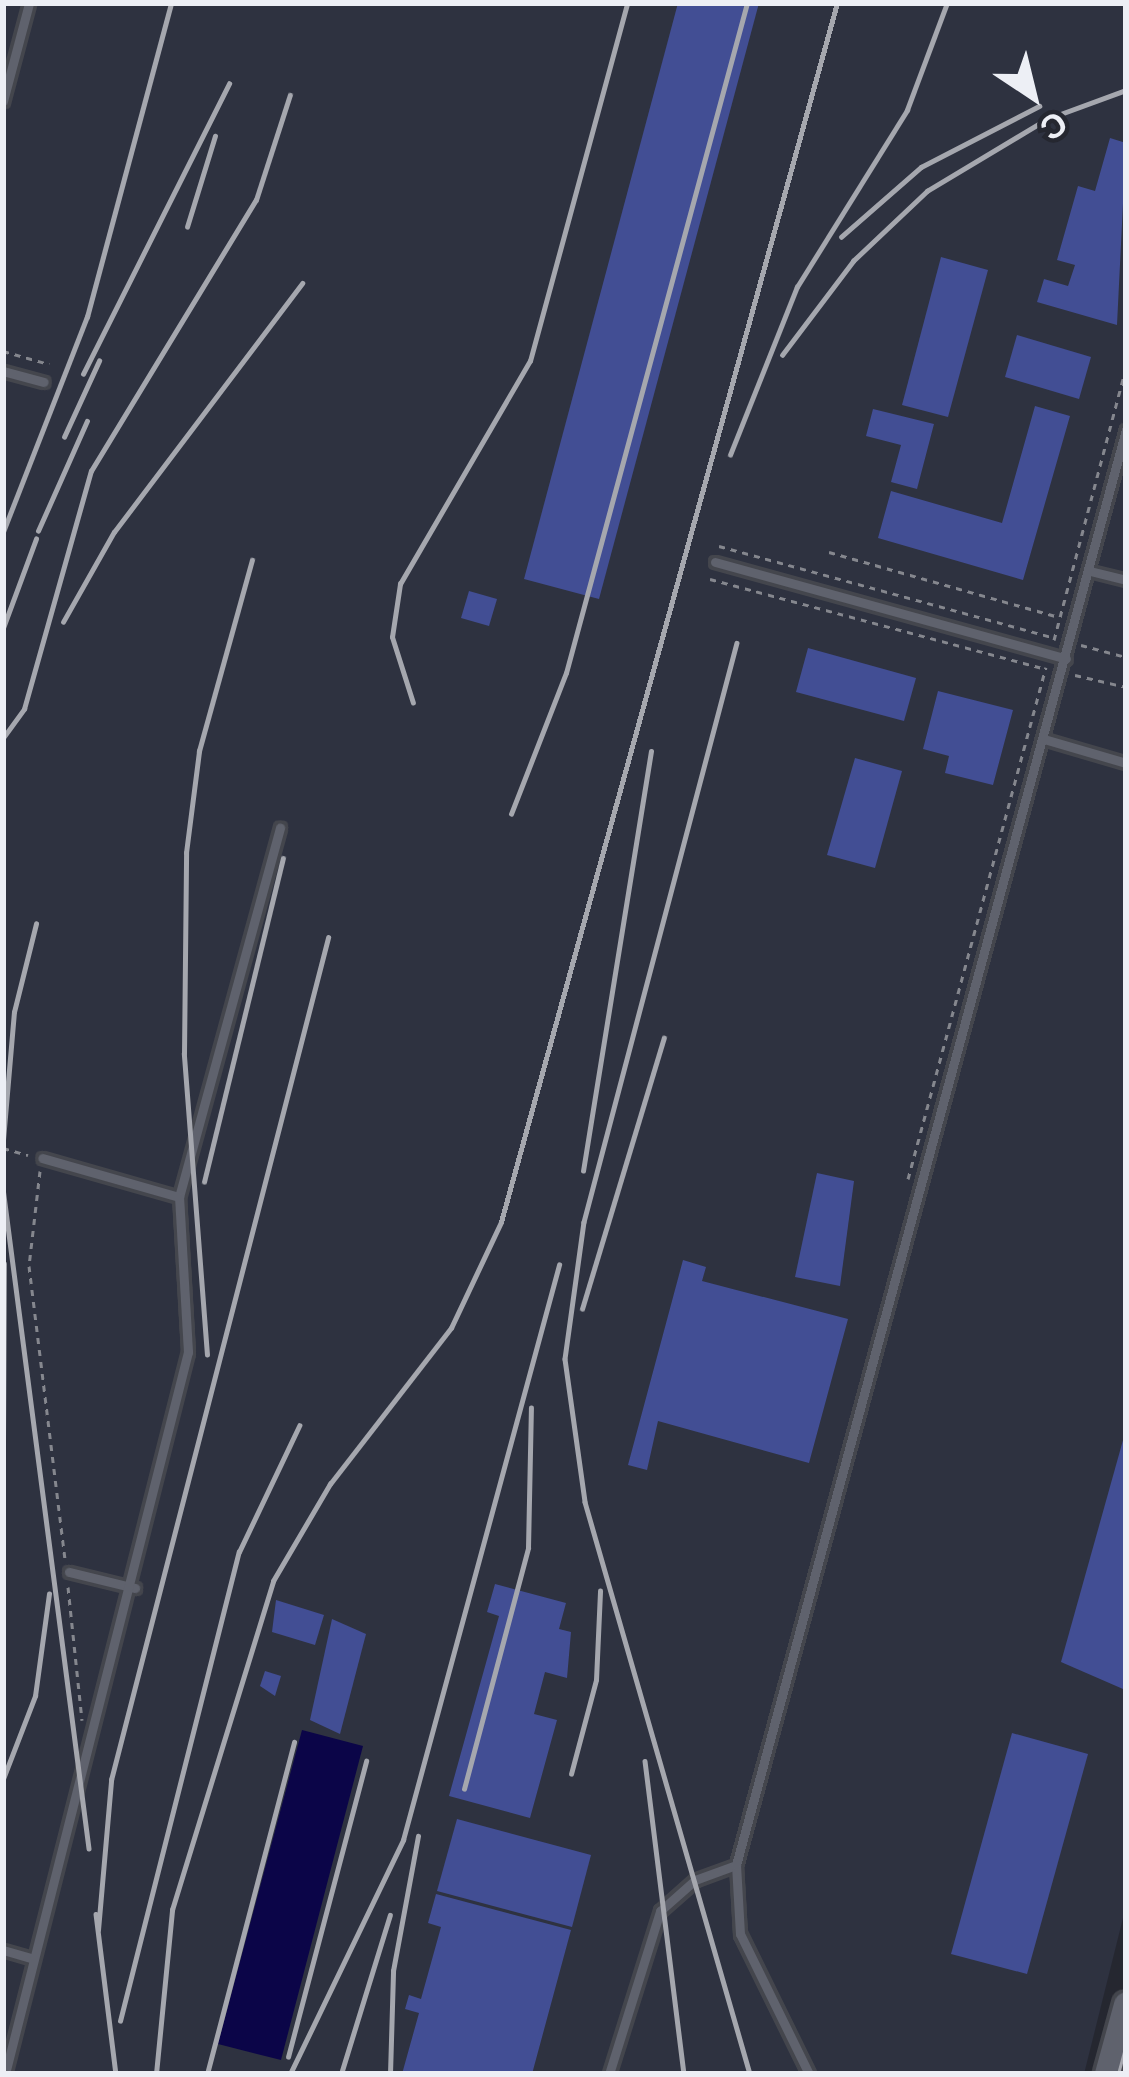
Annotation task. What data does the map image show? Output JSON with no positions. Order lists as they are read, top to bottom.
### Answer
{
  "north": "bottom right"
}
